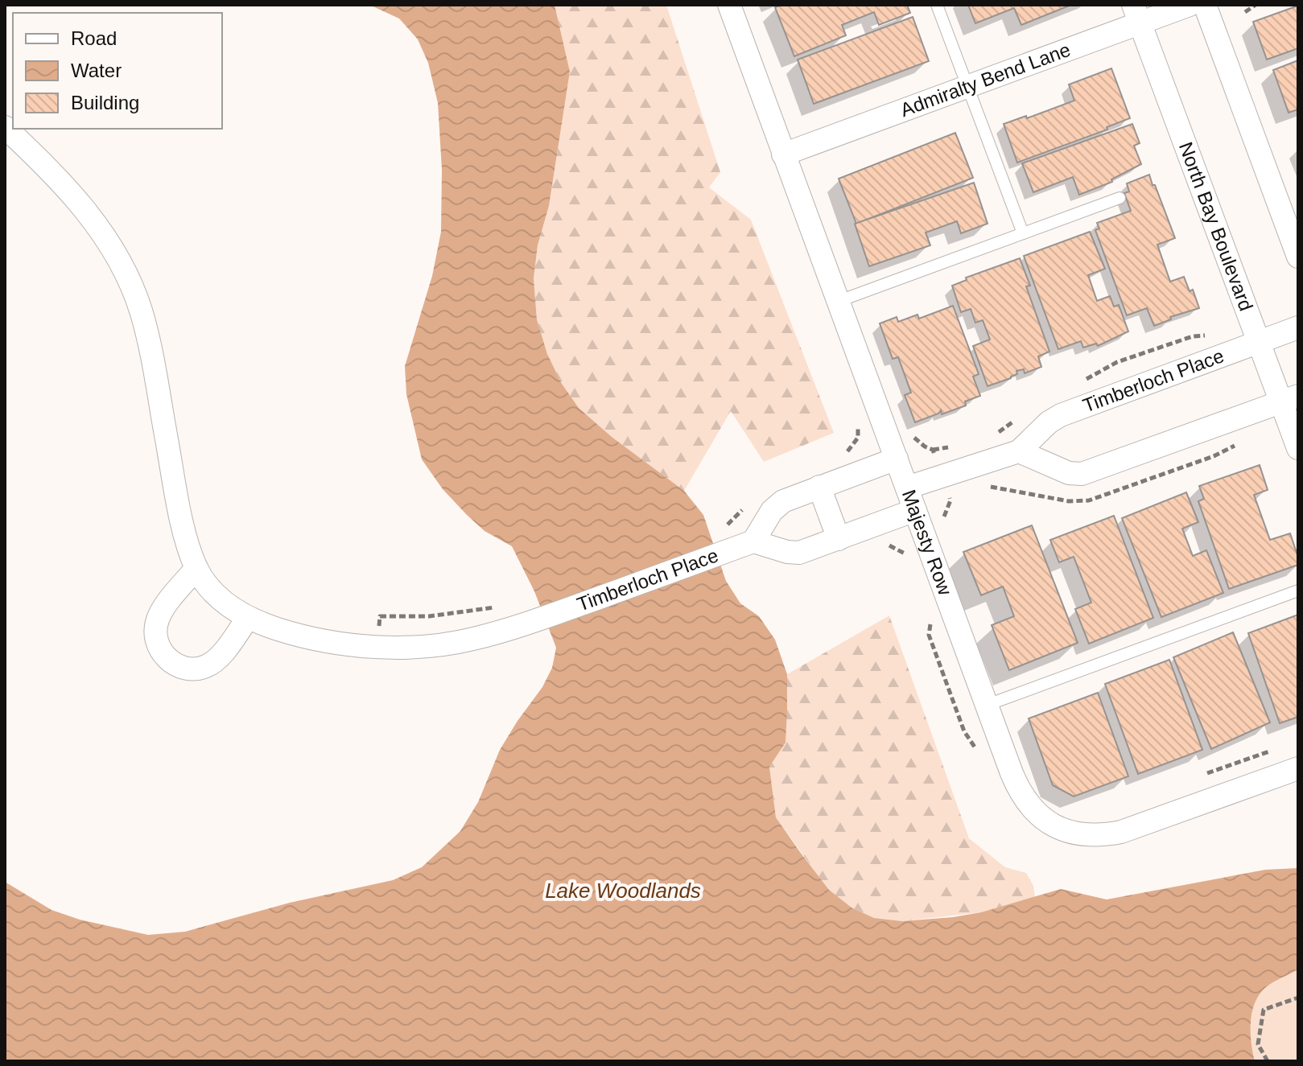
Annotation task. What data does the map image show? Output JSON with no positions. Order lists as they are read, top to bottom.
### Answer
{
  "streets": {
    "street": [
      "Admiralty Bend Lane",
      "North Bay Boulevard",
      "Timberloch Place",
      "Majesty Row"
    ]
  },
  "crossings": [
    ["Admiralty Bend Lane", "North Bay Boulevard"],
    ["Admiralty Bend Lane", "Majesty Row"],
    ["North Bay Boulevard", "Timberloch Place"],
    ["Timberloch Place", "Majesty Row"]
  ],
  "water": ["Lake Woodlands"],
  "legend": ["Road", "Water", "Building"]
}
